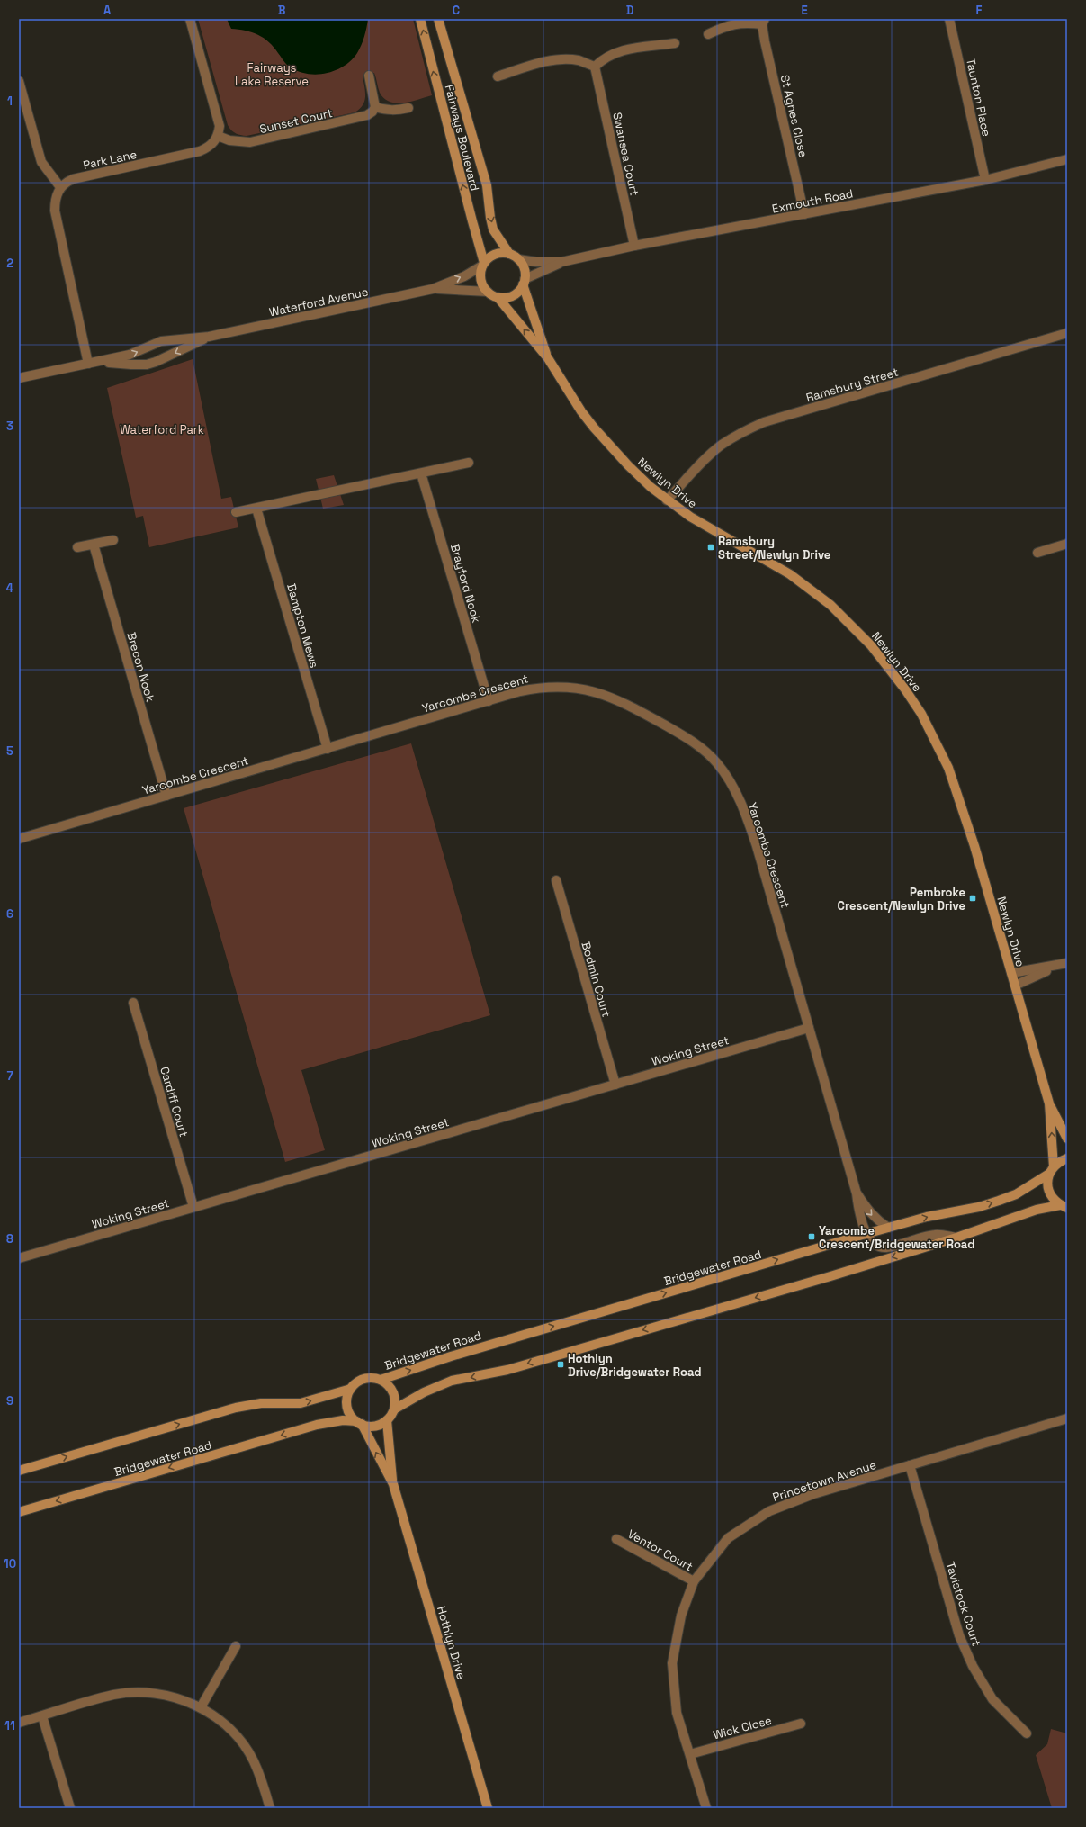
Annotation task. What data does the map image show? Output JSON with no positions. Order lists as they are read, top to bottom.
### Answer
{
  "streets": {
    "street": [
      "Taunton Place",
      "St Agnes Close",
      "Sunset Court",
      "Fairways Boulevard",
      "Swansea Court",
      "Park Lane",
      "Exmouth Road",
      "Waterford Avenue",
      "Ramsbury Street",
      "Newlyn Drive",
      "Brayford Nook",
      "Bampton Mews",
      "Brecon Nook",
      "Yarcombe Crescent",
      "Bodmin Court",
      "Woking Street",
      "Cardiff Court",
      "Bridgewater Road",
      "Princetown Avenue",
      "Ventor Court",
      "Tavistock Court",
      "Hothlyn Drive",
      "Wick Close"
    ]
  },
  "crossings": [
    ["Taunton Place", "Exmouth Road"],
    ["St Agnes Close", "Exmouth Road"],
    ["Sunset Court", "Park Lane"],
    ["Fairways Boulevard", "Exmouth Road"],
    ["Fairways Boulevard", "Waterford Avenue"],
    ["Fairways Boulevard", "Newlyn Drive"],
    ["Swansea Court", "Exmouth Road"],
    ["Exmouth Road", "Waterford Avenue"],
    ["Exmouth Road", "Newlyn Drive"],
    ["Waterford Avenue", "Newlyn Drive"],
    ["Ramsbury Street", "Newlyn Drive"],
    ["Newlyn Drive", "Bridgewater Road"],
    ["Brayford Nook", "Yarcombe Crescent"],
    ["Bampton Mews", "Yarcombe Crescent"],
    ["Brecon Nook", "Yarcombe Crescent"],
    ["Yarcombe Crescent", "Woking Street"],
    ["Yarcombe Crescent", "Bridgewater Road"],
    ["Bodmin Court", "Woking Street"],
    ["Woking Street", "Cardiff Court"],
    ["Bridgewater Road", "Hothlyn Drive"],
    ["Princetown Avenue", "Ventor Court"],
    ["Princetown Avenue", "Tavistock Court"],
    ["Princetown Avenue", "Wick Close"]
  ],
  "parks": ["Fairways Lake Reserve", "Waterford Park"],
  "places": {
    "transit": [
      "Ramsbury Street/Newlyn Drive",
      "Pembroke Crescent/Newlyn Drive",
      "Yarcombe Crescent/Bridgewater Road",
      "Hothlyn Drive/Bridgewater Road"
    ]
  },
  "grid": {
    "columns": [
      "A",
      "B",
      "C",
      "D",
      "E",
      "F"
    ],
    "rows": [
      "1",
      "2",
      "3",
      "4",
      "5",
      "6",
      "7",
      "8",
      "9",
      "10",
      "11"
    ]
  }
}
